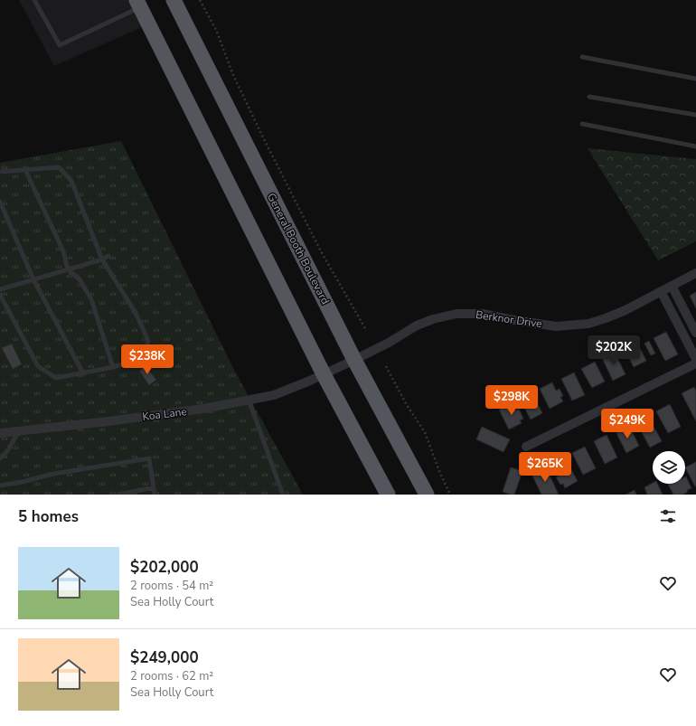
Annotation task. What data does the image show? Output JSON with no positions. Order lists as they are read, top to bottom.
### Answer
{
  "streets": {
    "highway": ["General Booth Boulevard"],
    "street": ["Berknor Drive", "Koa Lane"]
  },
  "crossings": [
    ["General Booth Boulevard", "Berknor Drive"],
    ["Berknor Drive", "Koa Lane"]
  ],
  "page": {
    "price": [
      "$202K",
      "$238K",
      "$298K",
      "$249K",
      "$265K"
    ],
    "heading": "5 homes",
    "list": [
      {
        "name": "$202,000",
        "note": "2 rooms · 54 m² · Sea Holly Court"
      },
      {
        "name": "$249,000",
        "note": "2 rooms · 62 m² · Sea Holly Court"
      }
    ]
  }
}
